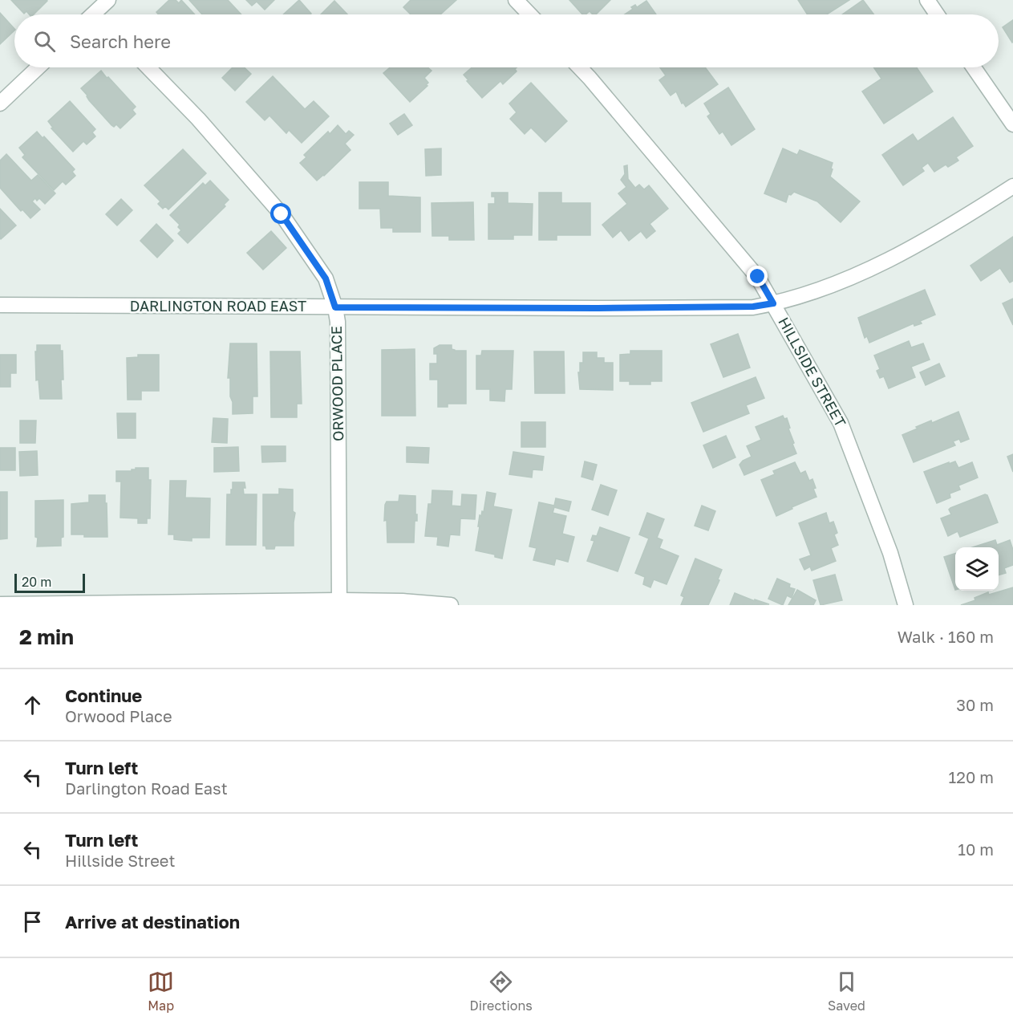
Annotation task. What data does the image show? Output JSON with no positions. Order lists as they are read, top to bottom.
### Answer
{
  "streets": {
    "street": ["DARLINGTON ROAD EAST", "HILLSIDE STREET", "ORWOOD PLACE"]
  },
  "crossings": [
    ["DARLINGTON ROAD EAST", "HILLSIDE STREET"],
    ["DARLINGTON ROAD EAST", "ORWOOD PLACE"]
  ],
  "scale_bar": "20 m",
  "page": {
    "search": "Search here",
    "scale": "20 m",
    "heading": ["2 min", "Walk · 160 m"],
    "list": [
      ["Continue", "Orwood Place", "30 m"],
      ["Turn left", "Darlington Road East", "120 m"],
      ["Turn left", "Hillside Street", "10 m"],
      "Arrive at destination"
    ],
    "nav": ["Map", "Directions", "Saved"]
  }
}
